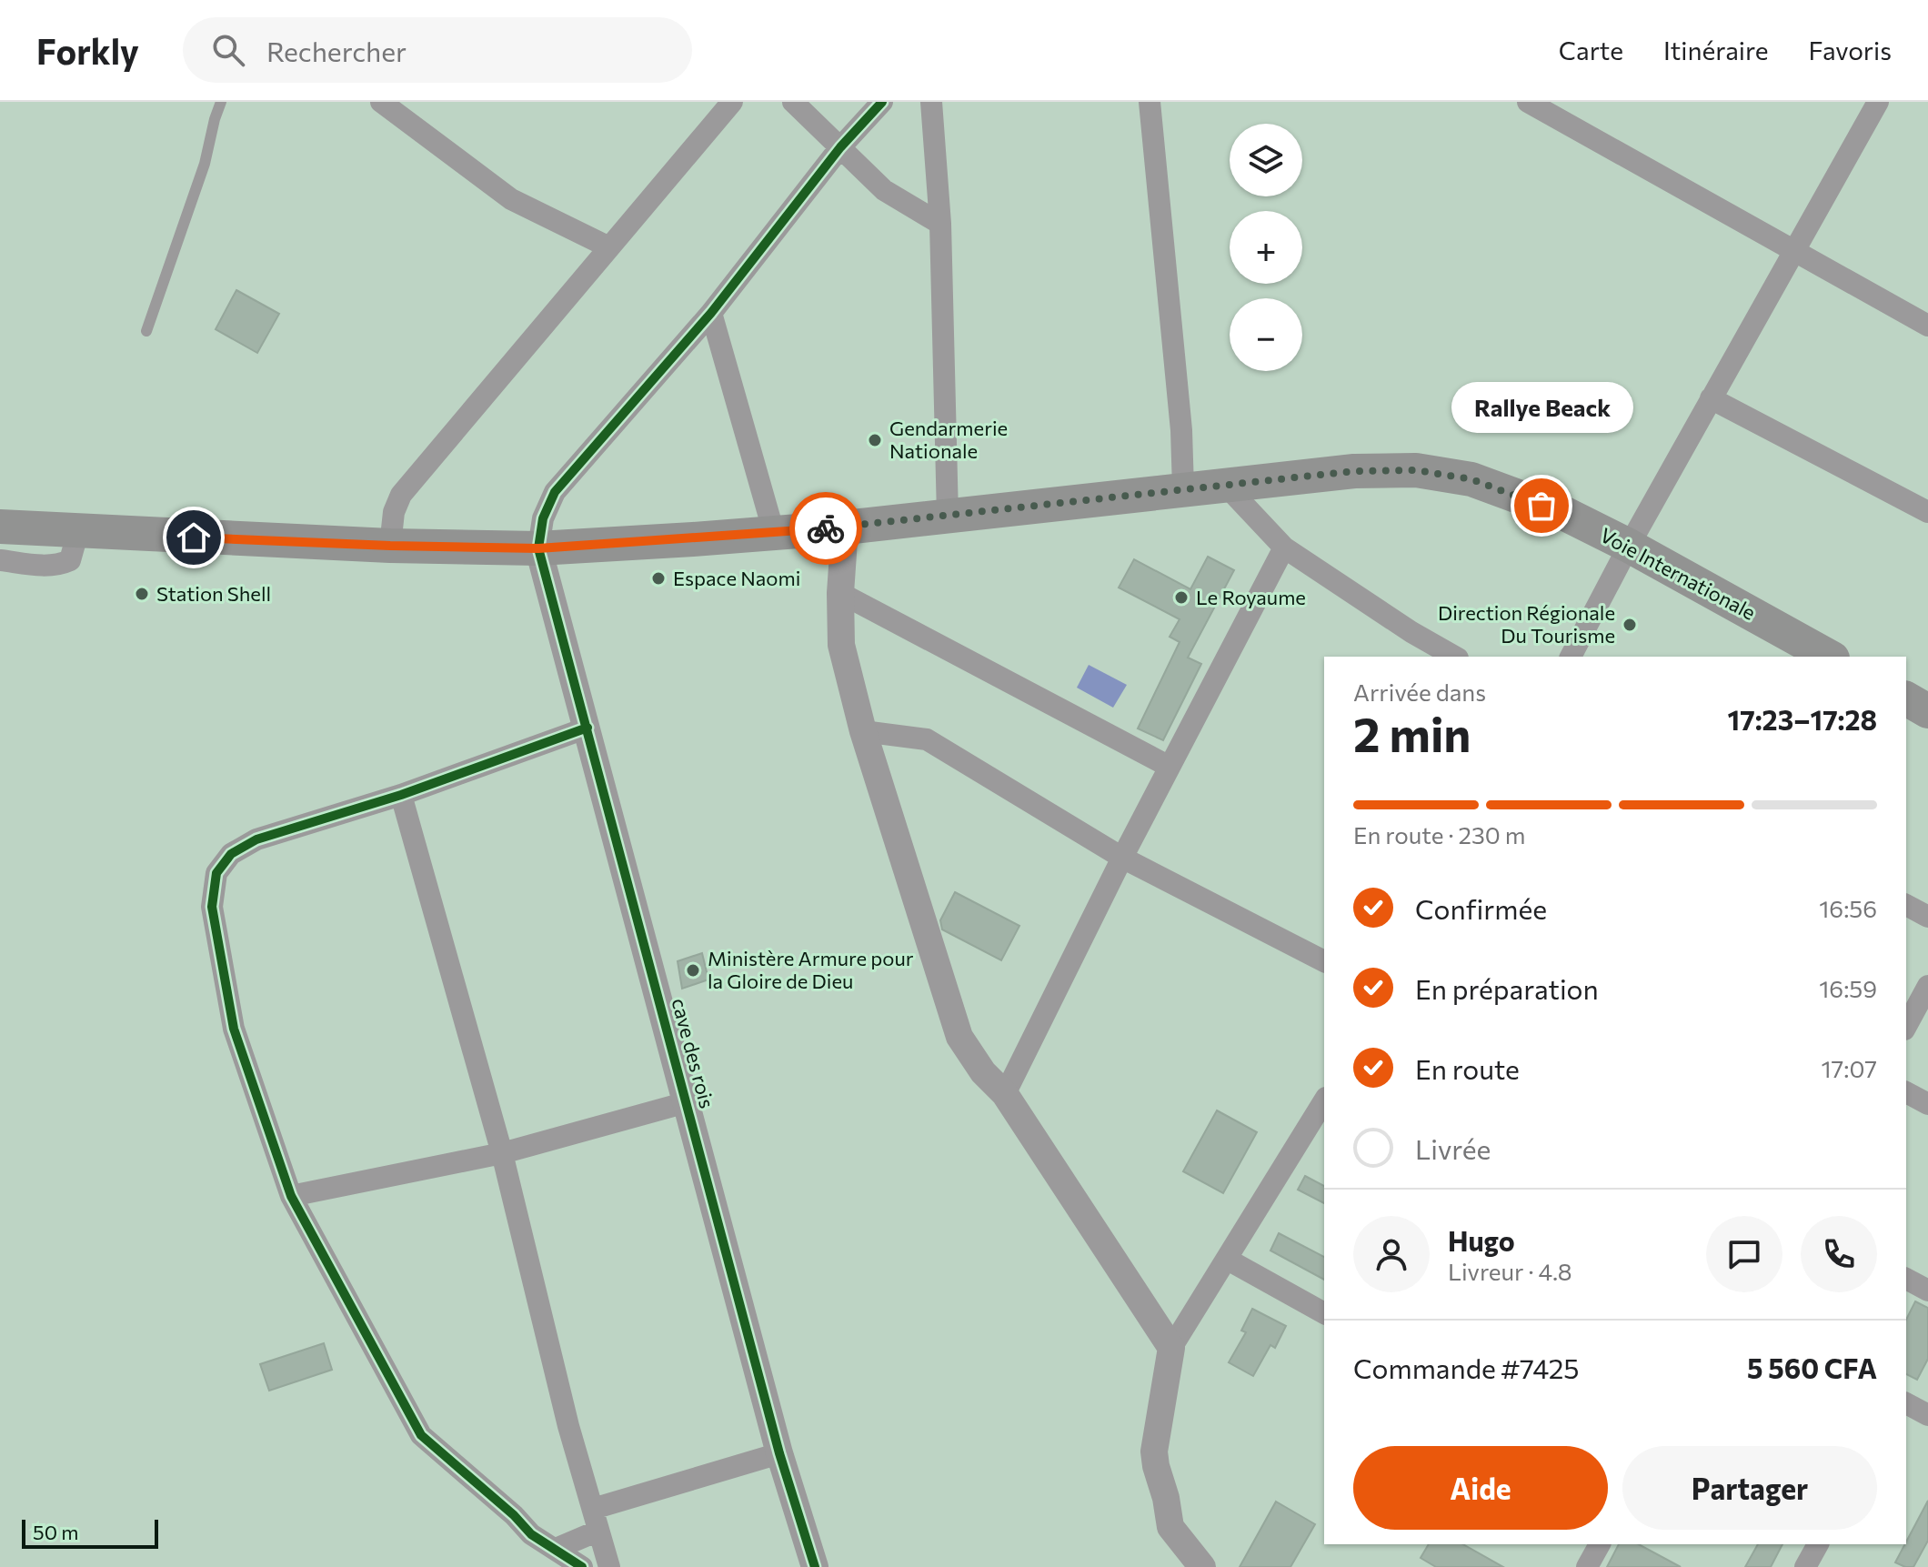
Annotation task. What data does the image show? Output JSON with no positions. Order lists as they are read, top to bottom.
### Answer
{
  "streets": {
    "main road": ["Voie Internationale"],
    "street": ["cave des rois"]
  },
  "crossings": [
    ["Voie Internationale", "cave des rois"]
  ],
  "places": [
    "Gendarmerie Nationale",
    "Rallye Beack",
    "Espace Naomi",
    "Station Shell",
    "Le Royaume",
    "Direction Régionale Du Tourisme",
    "Ministère Armure pour la Gloire de Dieu"
  ],
  "scale_bar": "50 m",
  "page": {
    "header": "Forkly",
    "search": "Rechercher",
    "nav": ["Carte", "Itinéraire", "Favoris"],
    "map_buttons": ["+", "−"],
    "bubble": "Rallye Beack",
    "heading": ["2 min", "Arrivée dans", "17:23–17:28"],
    "panel": [
      "Hugo",
      "Livreur · 4.8",
      "Commande #7425",
      "5 560 CFA"
    ],
    "bar": "En route · 230 m",
    "list": [
      ["Confirmée", "16:56"],
      ["En préparation", "16:59"],
      ["En route", "17:07"],
      "Livrée"
    ],
    "buttons": ["Aide", "Partager"],
    "scale": "50 m"
  }
}
